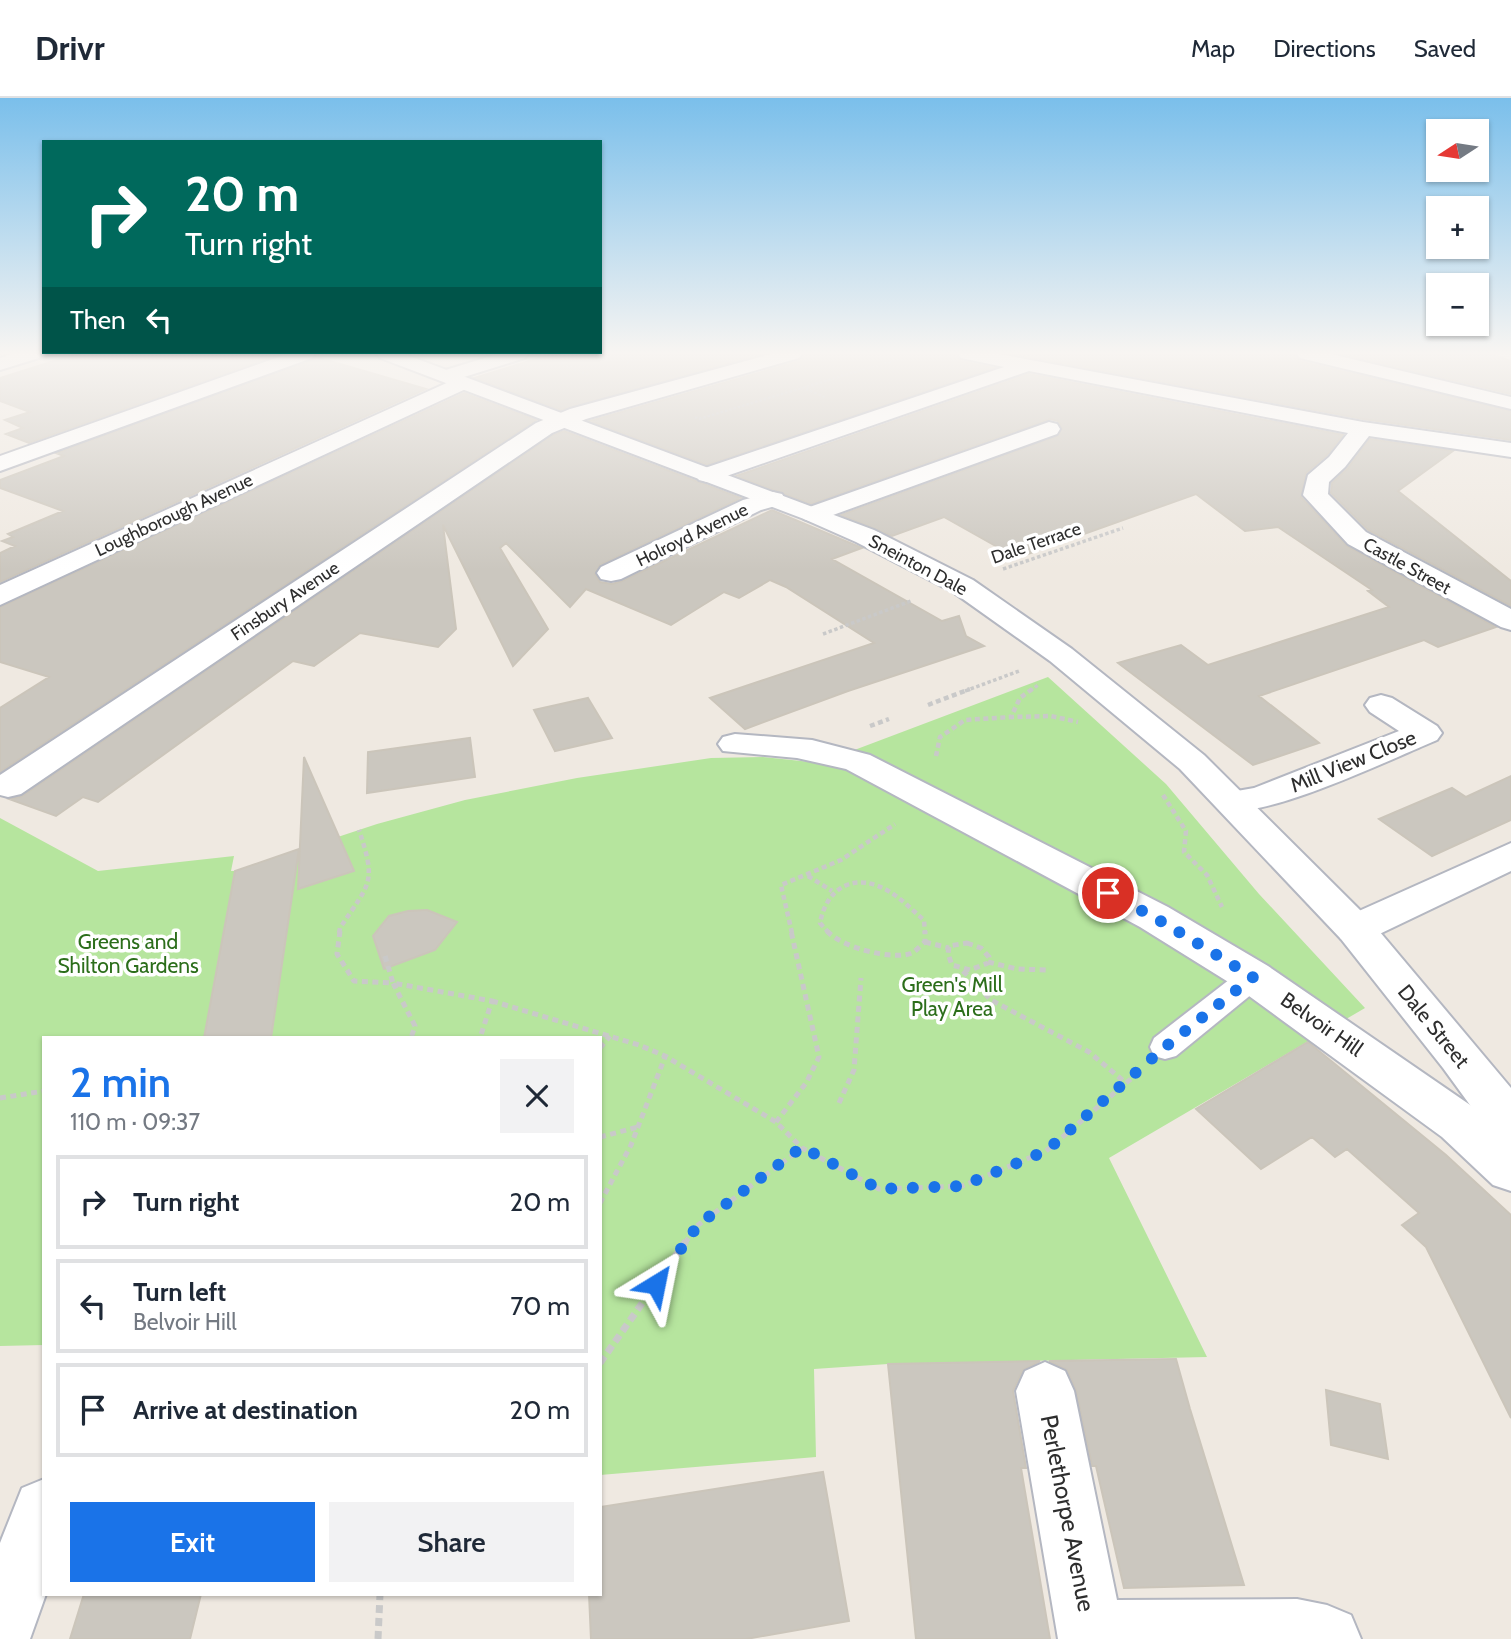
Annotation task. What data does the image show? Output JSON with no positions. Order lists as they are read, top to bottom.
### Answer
{
  "streets": {
    "street": [
      "Loughborough Avenue",
      "Holroyd Avenue",
      "Sneinton Dale",
      "Castle Street",
      "Finsbury Avenue",
      "Mill View Close",
      "Belvoir Hill",
      "Dale Street",
      "Perlethorpe Avenue"
    ],
    "path": ["Dale Terrace"]
  },
  "crossings": [
    ["Holroyd Avenue", "Sneinton Dale"],
    ["Dale Terrace", "Sneinton Dale"],
    ["Sneinton Dale", "Mill View Close"],
    ["Sneinton Dale", "Dale Street"]
  ],
  "parks": ["Greens and Shilton Gardens", "Green's Mill Play Area"],
  "north": "left",
  "page": {
    "header": "Drivr",
    "nav": ["Map", "Directions", "Saved"],
    "map_buttons": ["+", "−"],
    "turn": ["20 m", "Turn right"],
    "then": "Then",
    "heading": ["2 min", "110 m · 09:37"],
    "list": [
      {
        "name": "Turn right",
        "value": "20 m"
      },
      {
        "name": "Turn left",
        "note": "Belvoir Hill",
        "value": "70 m"
      },
      {
        "name": "Arrive at destination",
        "value": "20 m"
      }
    ],
    "buttons": ["Exit", "Share"]
  }
}
